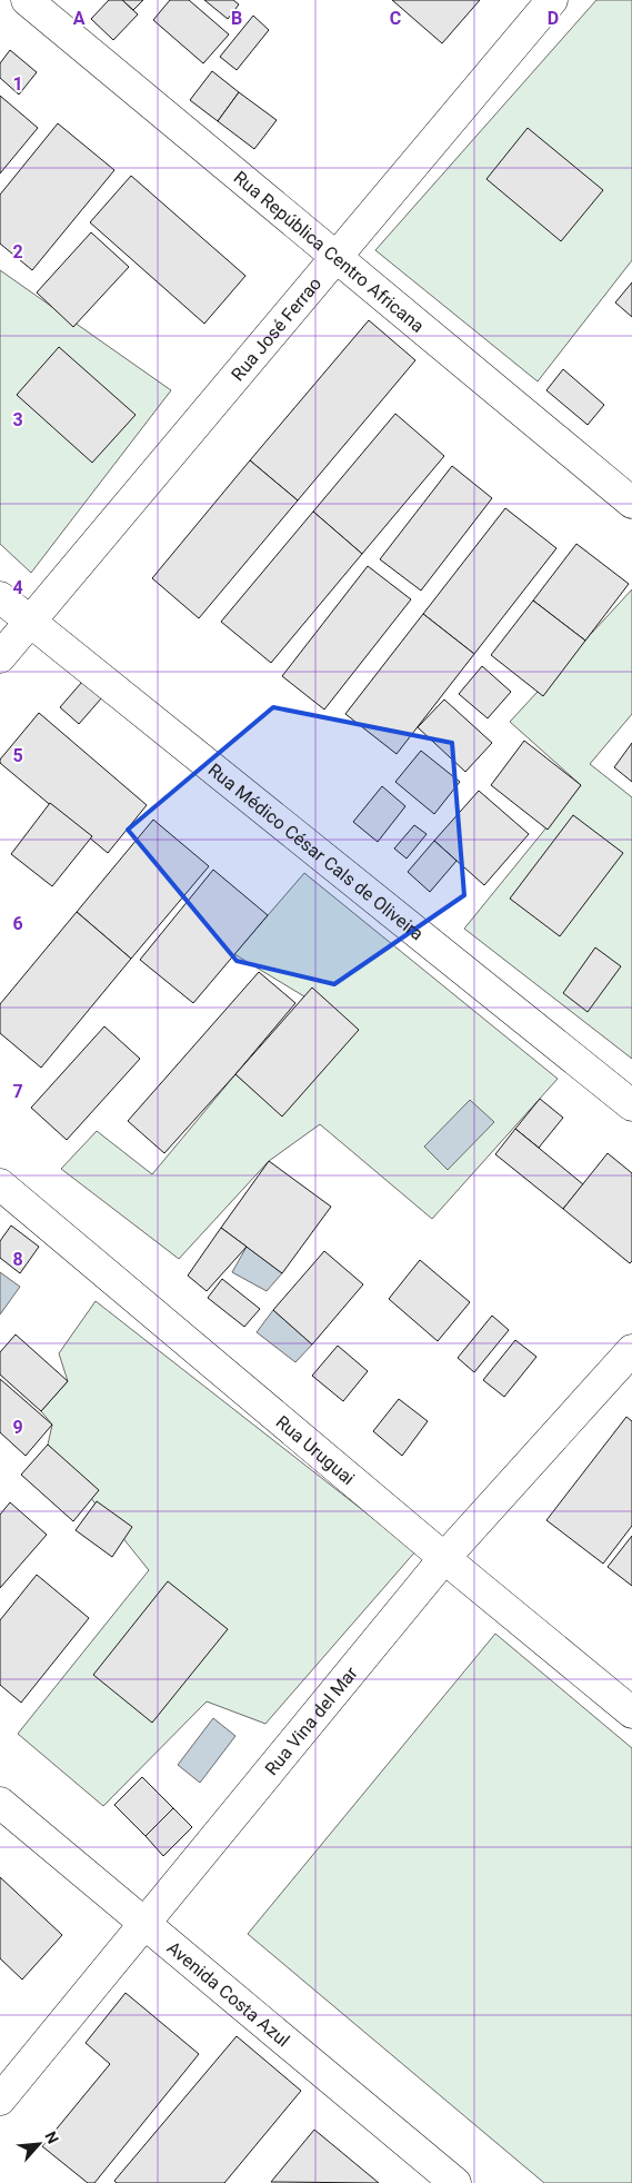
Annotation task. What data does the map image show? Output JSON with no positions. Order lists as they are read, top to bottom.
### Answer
{
  "streets": {
    "street": [
      "Rua República Centro Africana",
      "Rua José Ferrao",
      "Rua Médico César Cals de Oliveira",
      "Rua Uruguai",
      "Rua Vina del Mar",
      "Avenida Costa Azul"
    ]
  },
  "crossings": [
    ["Rua República Centro Africana", "Rua José Ferrao"],
    ["Rua José Ferrao", "Rua Médico César Cals de Oliveira"],
    ["Rua Uruguai", "Rua Vina del Mar"],
    ["Rua Vina del Mar", "Avenida Costa Azul"]
  ],
  "north": "top right",
  "grid": {
    "columns": [
      "A",
      "B",
      "C",
      "D"
    ],
    "rows": [
      "1",
      "2",
      "3",
      "4",
      "5",
      "6",
      "7",
      "8",
      "9"
    ]
  }
}
